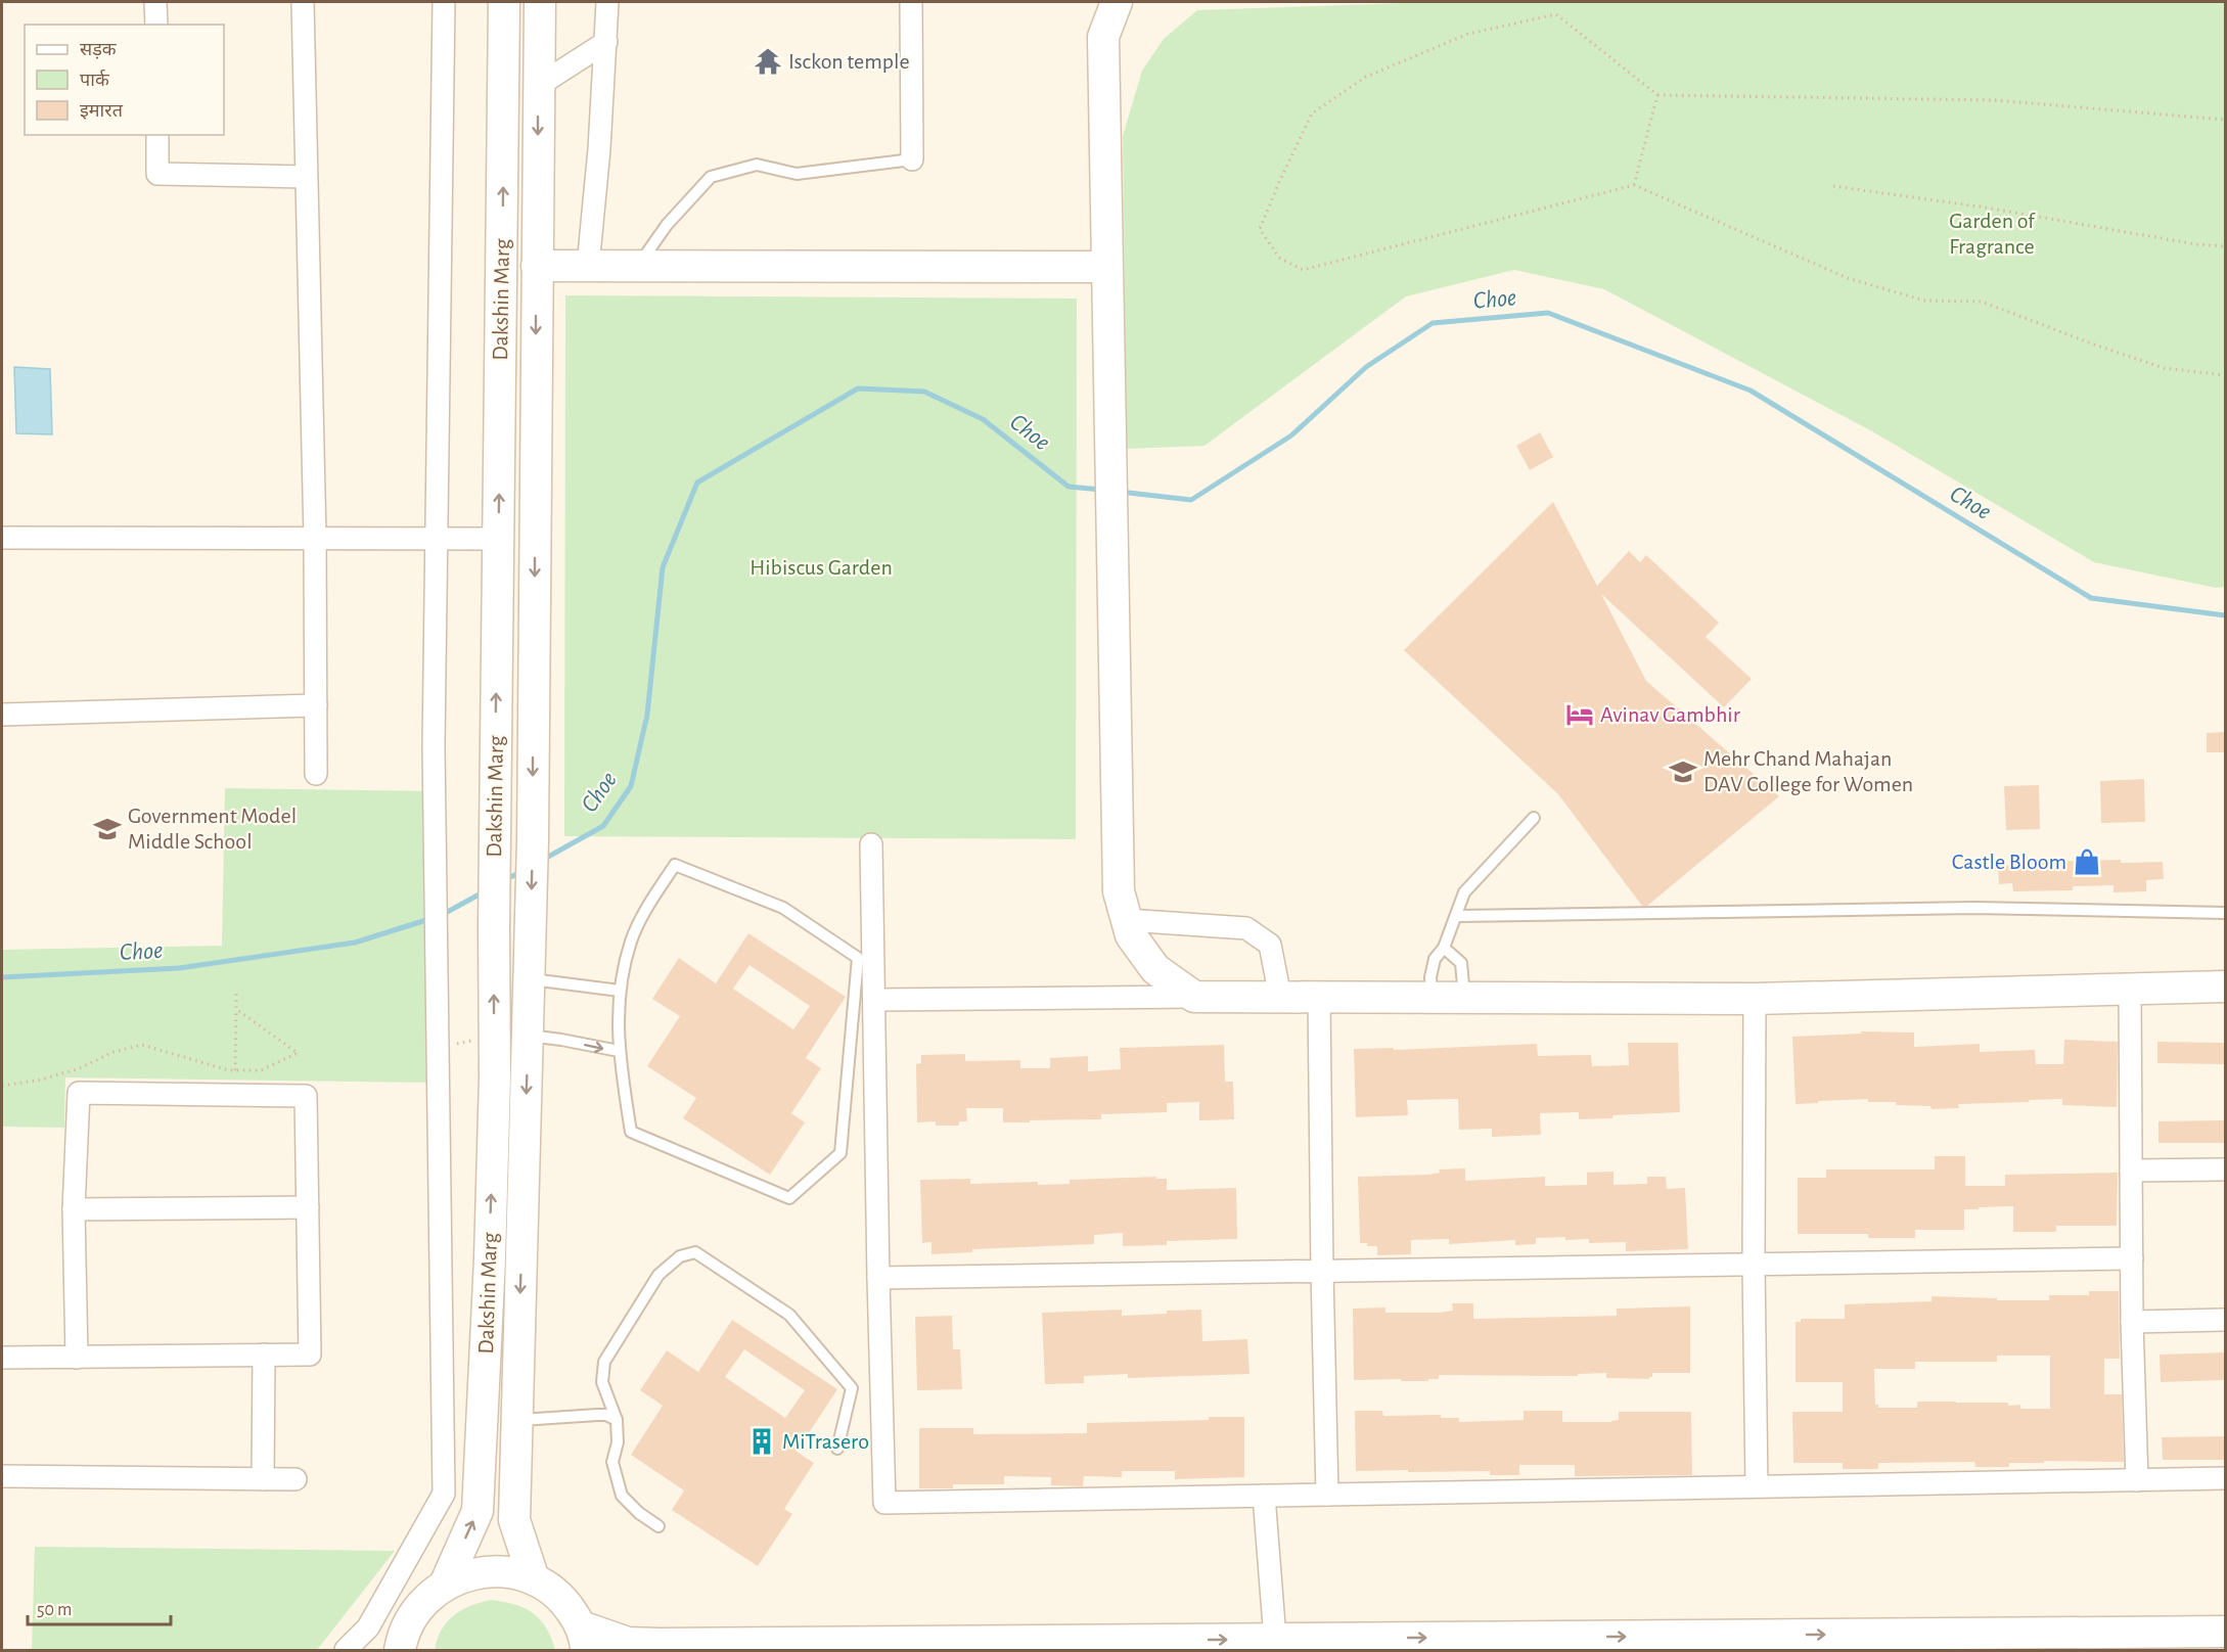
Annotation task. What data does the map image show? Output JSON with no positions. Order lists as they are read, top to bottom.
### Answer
{
  "streets": {
    "main road": ["Dakshin Marg"]
  },
  "water": ["Choe"],
  "parks": ["Garden of Fragrance", "Hibiscus Garden"],
  "places": {
    "temple": ["Isckon temple"],
    "hotel": ["Avinav Gambhir"],
    "school or university": ["Mehr Chand Mahajan DAV College for Women", "Government Model Middle School"],
    "shop": ["Castle Bloom"],
    "building": ["MiTrasero"]
  },
  "legend": ["सड़क", "पार्क", "इमारत"],
  "scale_bar": "50 m"
}
